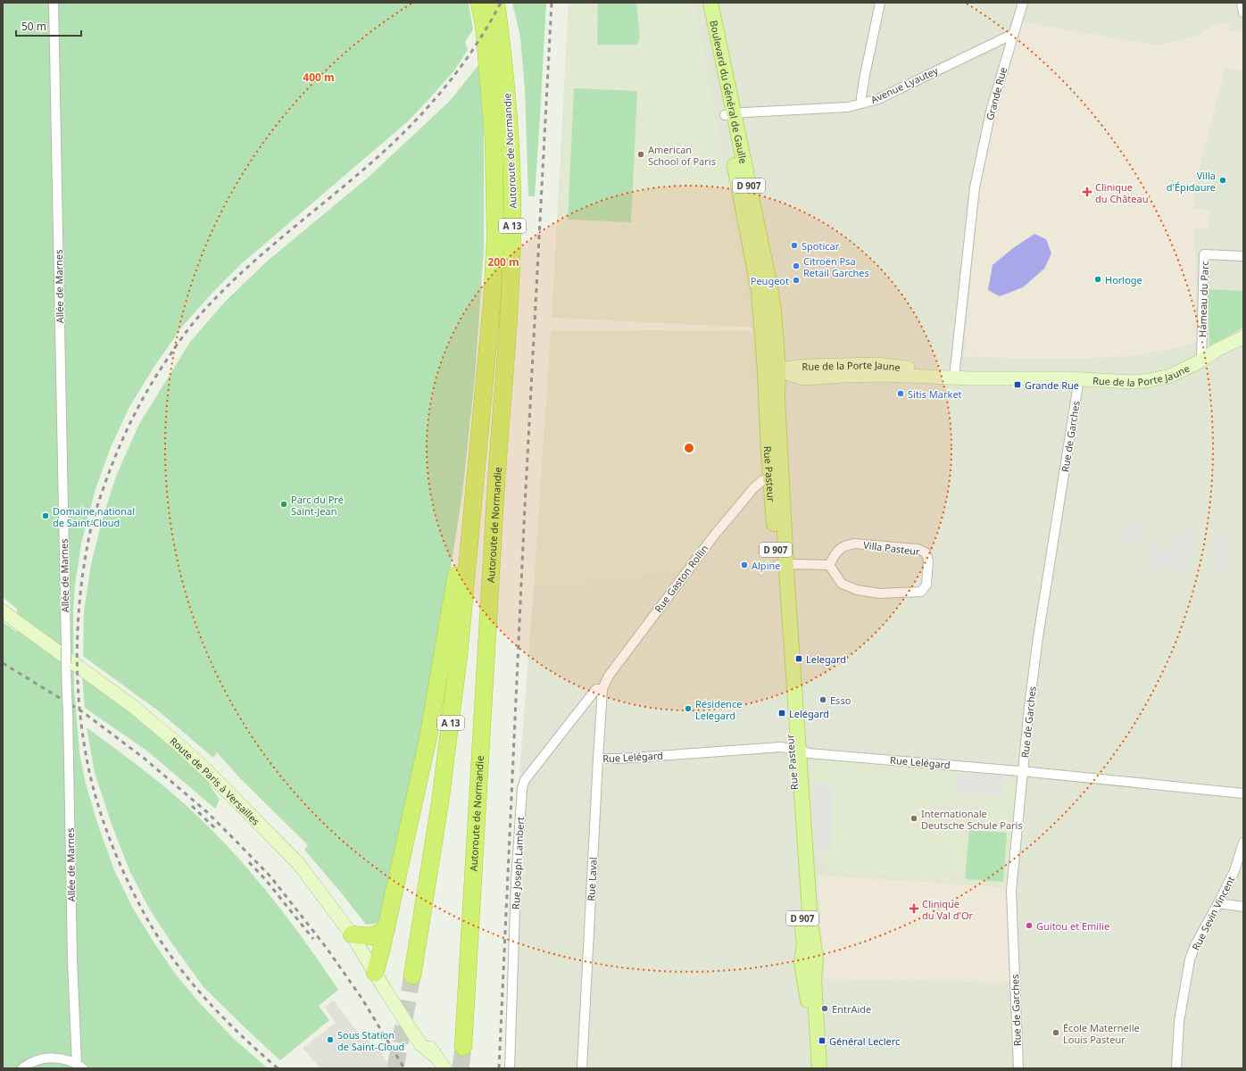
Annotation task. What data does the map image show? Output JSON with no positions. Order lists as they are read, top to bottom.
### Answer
{
  "streets": {
    "highway": ["Autoroute de Normandie", "A 13"],
    "main road": [
      "Boulevard du Général de Gaulle",
      "D 907",
      "Rue de la Porte Jaune",
      "Rue Pasteur",
      "Route de Paris à Versailles"
    ],
    "street": [
      "Avenue Lyautey",
      "Grande Rue",
      "Allée de Marnes",
      "Hameau du Parc",
      "Rue de Garches",
      "Villa Pasteur",
      "Rue Gaston Rollin",
      "Rue Lelégard",
      "Rue Joseph Lambert",
      "Rue Laval",
      "Rue Sevin Vincent"
    ]
  },
  "crossings": [
    ["Avenue Lyautey", "Boulevard du Général de Gaulle"],
    ["Avenue Lyautey", "Grande Rue"],
    ["Boulevard du Général de Gaulle", "Rue de la Porte Jaune"],
    ["Boulevard du Général de Gaulle", "Rue Pasteur"],
    ["Grande Rue", "Rue de la Porte Jaune"],
    ["Hameau du Parc", "Rue de la Porte Jaune"],
    ["Rue de la Porte Jaune", "Rue de Garches"],
    ["Rue de la Porte Jaune", "Rue Pasteur"],
    ["Rue de Garches", "Rue Lelégard"],
    ["Rue Pasteur", "Rue Gaston Rollin"],
    ["Rue Pasteur", "Rue Lelégard"],
    ["Rue Gaston Rollin", "Rue Joseph Lambert"],
    ["Rue Gaston Rollin", "Rue Laval"],
    ["Rue Lelégard", "Rue Laval"],
    ["Rue Joseph Lambert", "Rue Laval"]
  ],
  "places": {
    "other": [
      "American School of Paris",
      "Villa d'Épidaure",
      "Spoticar",
      "Citroën Psa Retail Garches",
      "Horloge",
      "Peugeot",
      "Sitis Market",
      "Parc du Pré Saint-Jean",
      "Domaine national de Saint-Cloud",
      "Alpine",
      "Esso",
      "Résidence Lelegard",
      "Internationale Deutsche Schule Paris",
      "Guitou et Emilie",
      "EntrAide",
      "École Maternelle Louis Pasteur",
      "Sous Station de Saint-Cloud"
    ],
    "health": ["Clinique du Château", "Clinique du Val d'Or"],
    "transit": [
      "Grande Rue",
      "Lelegard",
      "Lelégard",
      "Général Leclerc"
    ]
  },
  "scale_bar": "50 m",
  "rings": ["400 m", "200 m"]
}
